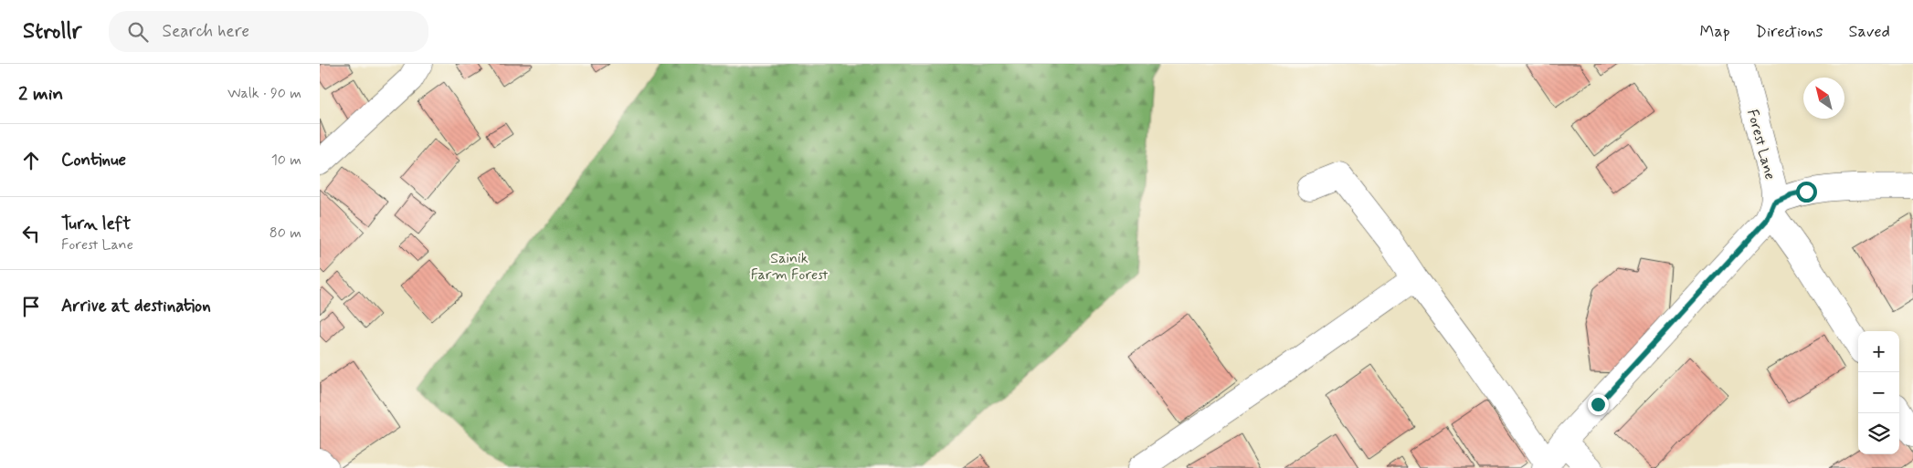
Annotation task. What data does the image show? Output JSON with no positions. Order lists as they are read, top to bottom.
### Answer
{
  "streets": {
    "street": ["Forest Lane"]
  },
  "parks": ["Sainik Farm Forest"],
  "north": "top left",
  "page": {
    "header": "Strollr",
    "search": "Search here",
    "nav": ["Map", "Directions", "Saved"],
    "heading": ["2 min", "Walk · 90 m"],
    "list": [
      ["Continue", "10 m"],
      ["Turn left", "Forest Lane", "80 m"],
      "Arrive at destination"
    ],
    "map_buttons": ["+", "−"]
  }
}
